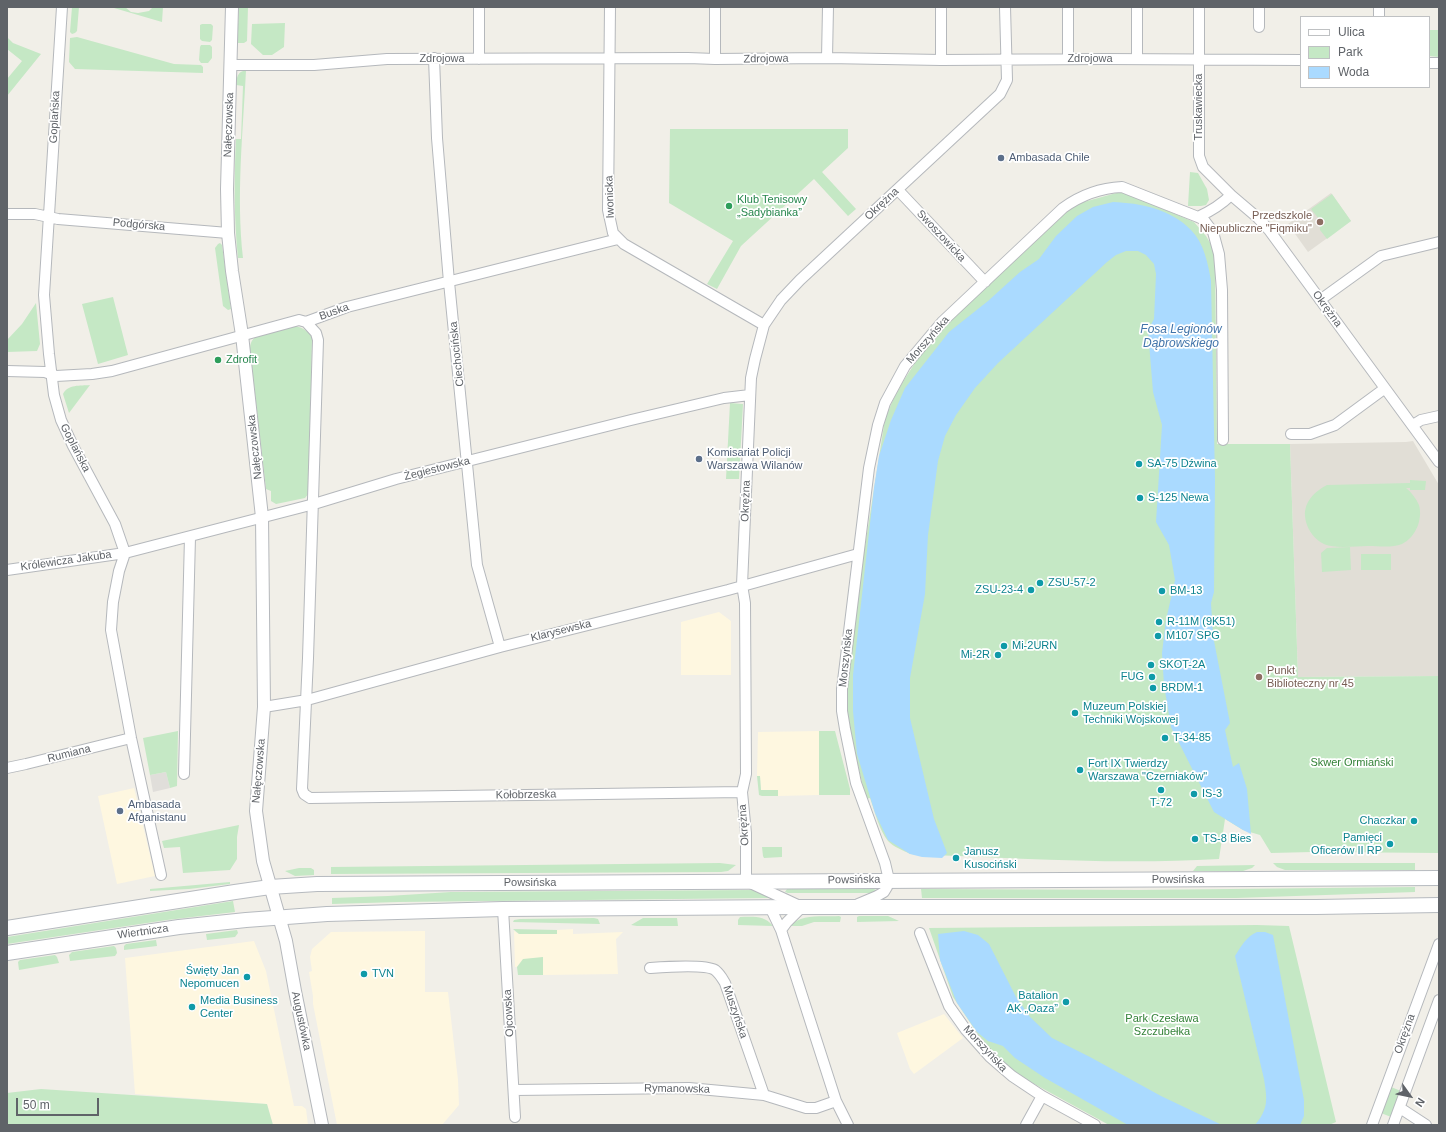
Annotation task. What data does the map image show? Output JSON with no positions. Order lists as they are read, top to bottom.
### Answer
{
  "streets": {
    "main road": ["Powsińska", "Wiertnicza"],
    "street": [
      "Zdrojowa",
      "Truskawiecka",
      "Goplańska",
      "Nałęczowska",
      "Iwonicka",
      "Okrężna",
      "Podgórska",
      "Swoszowicka",
      "Buska",
      "Morszyńska",
      "Ciechocińska",
      "Żegiestowska",
      "Królewicza Jakuba",
      "Klarysewska",
      "Rumiana",
      "Kołobrzeska",
      "Muszyńska",
      "Ojcowska",
      "Augustówka",
      "Rymanowska"
    ]
  },
  "crossings": [
    ["Zdrojowa", "Truskawiecka"],
    ["Zdrojowa", "Nałęczowska"],
    ["Zdrojowa", "Iwonicka"],
    ["Zdrojowa", "Okrężna"],
    ["Zdrojowa", "Ciechocińska"],
    ["Truskawiecka", "Okrężna"],
    ["Goplańska", "Podgórska"],
    ["Goplańska", "Buska"],
    ["Goplańska", "Żegiestowska"],
    ["Goplańska", "Królewicza Jakuba"],
    ["Nałęczowska", "Podgórska"],
    ["Nałęczowska", "Buska"],
    ["Nałęczowska", "Żegiestowska"],
    ["Nałęczowska", "Klarysewska"],
    ["Nałęczowska", "Powsińska"],
    ["Nałęczowska", "Wiertnicza"],
    ["Nałęczowska", "Augustówka"],
    ["Iwonicka", "Buska"],
    ["Okrężna", "Swoszowicka"],
    ["Okrężna", "Żegiestowska"],
    ["Okrężna", "Klarysewska"],
    ["Okrężna", "Kołobrzeska"],
    ["Okrężna", "Powsińska"],
    ["Swoszowicka", "Morszyńska"],
    ["Buska", "Ciechocińska"],
    ["Morszyńska", "Klarysewska"],
    ["Morszyńska", "Powsińska"],
    ["Ciechocińska", "Żegiestowska"],
    ["Ciechocińska", "Klarysewska"],
    ["Żegiestowska", "Królewicza Jakuba"],
    ["Klarysewska", "Kołobrzeska"],
    ["Wiertnicza", "Augustówka"],
    ["Muszyńska", "Rymanowska"],
    ["Ojcowska", "Rymanowska"]
  ],
  "water": ["Fosa Legionów Dąbrowskiego"],
  "parks": ["Skwer Ormiański", "Park Czesława Szczubełka"],
  "places": [
    "Ambasada Chile",
    "Klub Tenisowy „Sadybianka”",
    "Przedszkole Niepubliczne \"Fiqmiku\"",
    "Zdrofit",
    "Komisariat Policji Warszawa Wilanów",
    "SA-75 Dźwina",
    "S-125 Newa",
    "ZSU-57-2",
    "ZSU-23-4",
    "BM-13",
    "R-11M (9K51)",
    "M107 SPG",
    "Mi-2URN",
    "Mi-2R",
    "SKOT-2A",
    "FUG",
    "Punkt Biblioteczny nr 45",
    "BRDM-1",
    "Muzeum Polskiej Techniki Wojskowej",
    "T-34-85",
    "Fort IX Twierdzy Warszawa \"Czerniaków\"",
    "T-72",
    "IS-3",
    "Ambasada Afganistanu",
    "Chaczkar",
    "TS-8 Bies",
    "Pamięci Oficerów II RP",
    "Janusz Kusociński",
    "TVN",
    "Święty Jan Nepomucen",
    "Batalion AK „Oaza”",
    "Media Business Center"
  ],
  "legend": ["Ulica", "Park", "Woda"],
  "scale_bar": "50 m",
  "north": "bottom right"
}
